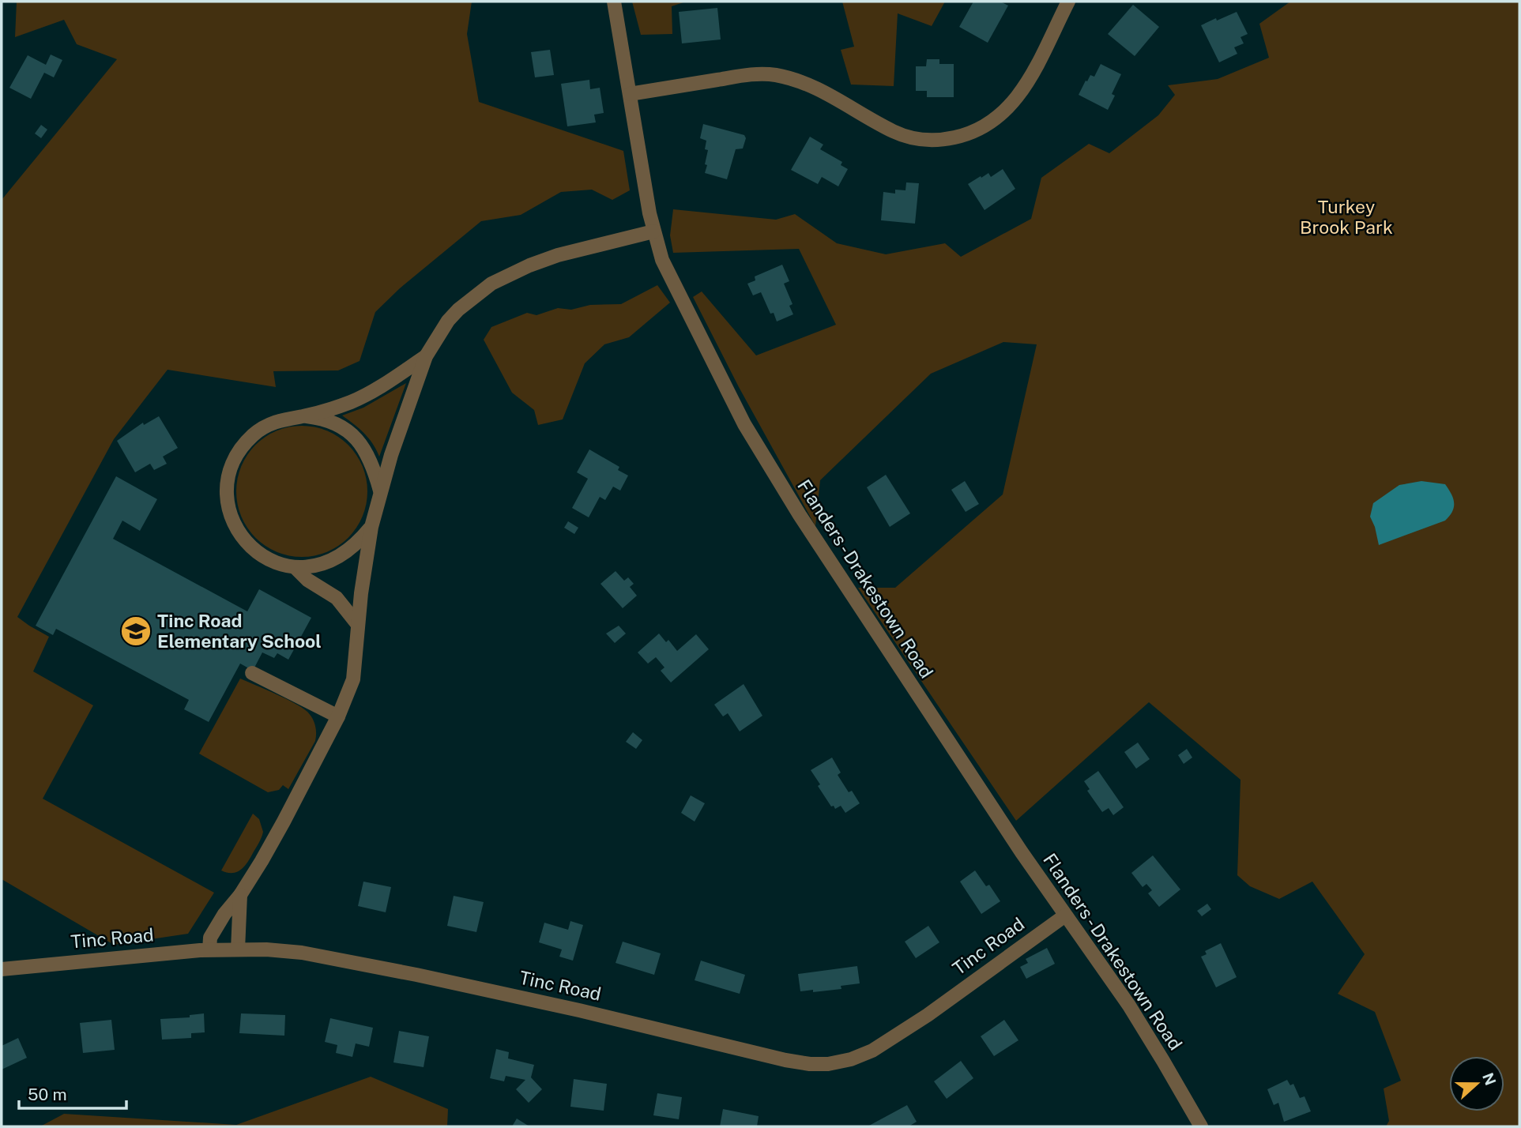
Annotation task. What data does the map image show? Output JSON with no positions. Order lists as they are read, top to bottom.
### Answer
{
  "streets": {
    "street": ["Flanders - Drakestown Road", "Tinc Road"]
  },
  "crossings": [
    ["Flanders - Drakestown Road", "Tinc Road"]
  ],
  "parks": ["Turkey Brook Park"],
  "places": {
    "school or university": ["Tinc Road Elementary School"]
  },
  "scale_bar": "50 m",
  "north": "right"
}
